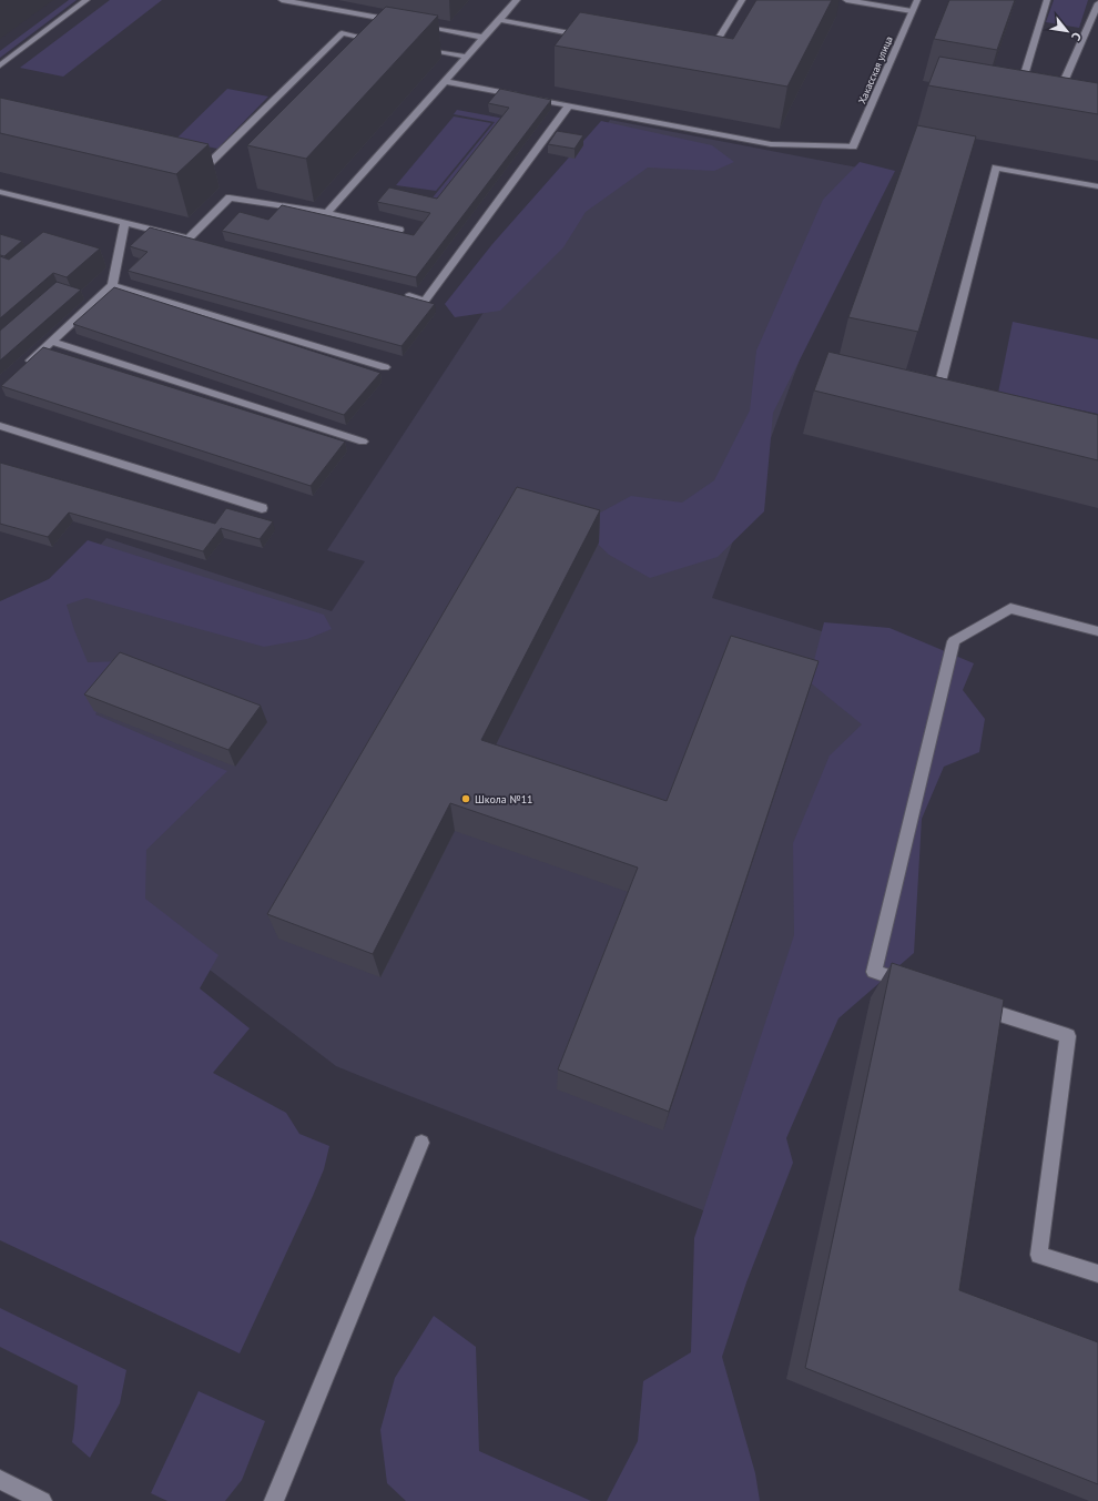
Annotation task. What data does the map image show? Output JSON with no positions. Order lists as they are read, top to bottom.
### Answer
{
  "streets": {
    "street": ["Хакасская улица"]
  },
  "places": ["Школа №11"],
  "north": "bottom right"
}
